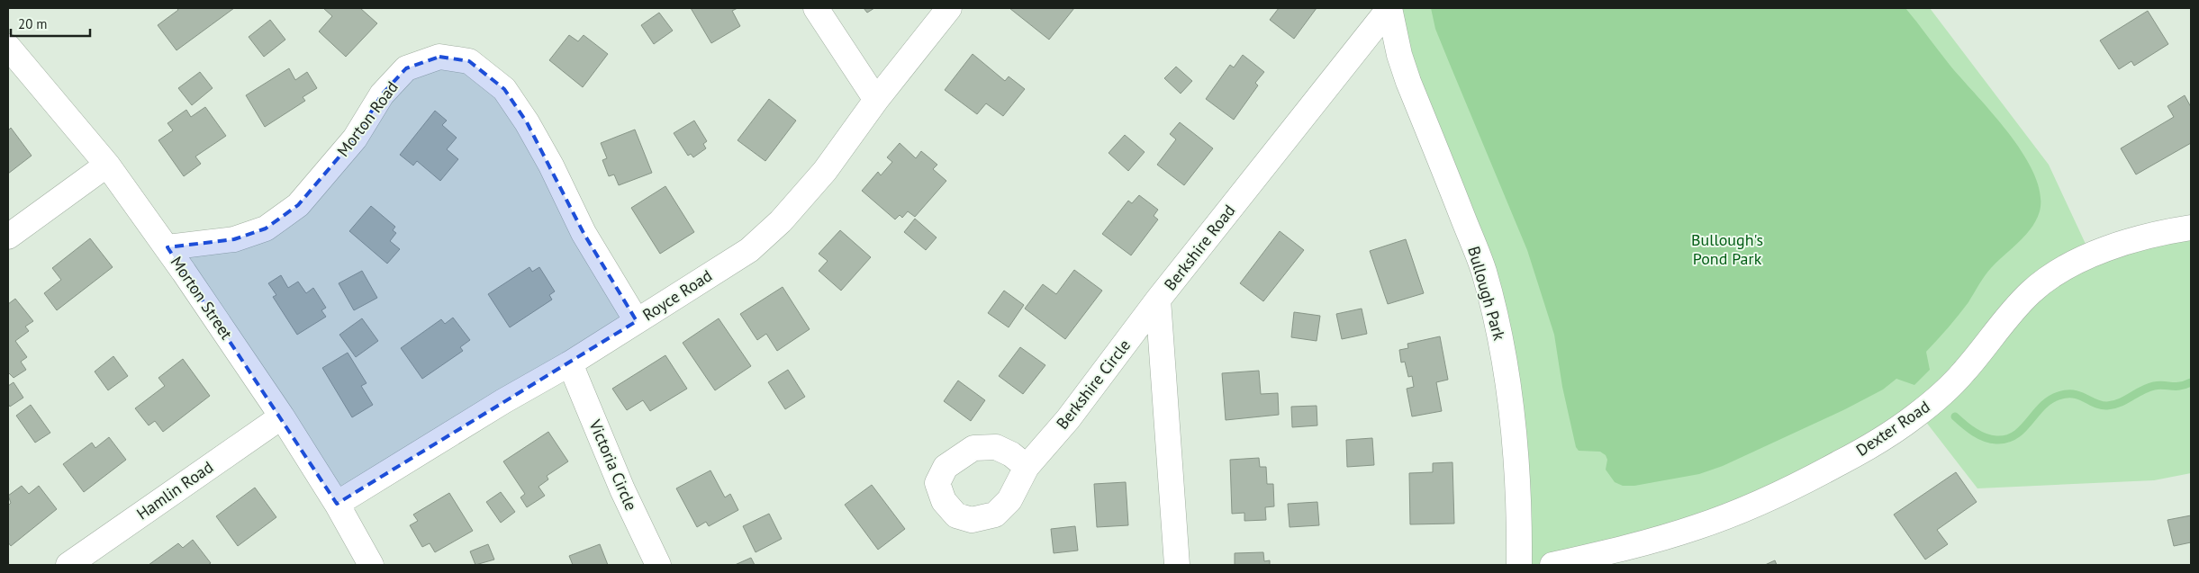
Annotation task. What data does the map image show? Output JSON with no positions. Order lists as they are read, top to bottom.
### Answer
{
  "streets": {
    "street": [
      "Morton Road",
      "Berkshire Road",
      "Bullough Park",
      "Royce Road",
      "Morton Street",
      "Berkshire Circle",
      "Dexter Road",
      "Victoria Circle",
      "Hamlin Road"
    ]
  },
  "crossings": [
    ["Morton Road", "Royce Road"],
    ["Morton Road", "Morton Street"],
    ["Berkshire Road", "Bullough Park"],
    ["Berkshire Road", "Berkshire Circle"],
    ["Royce Road", "Morton Street"],
    ["Royce Road", "Victoria Circle"],
    ["Morton Street", "Hamlin Road"]
  ],
  "parks": ["Bullough's Pond Park"],
  "scale_bar": "20 m"
}
